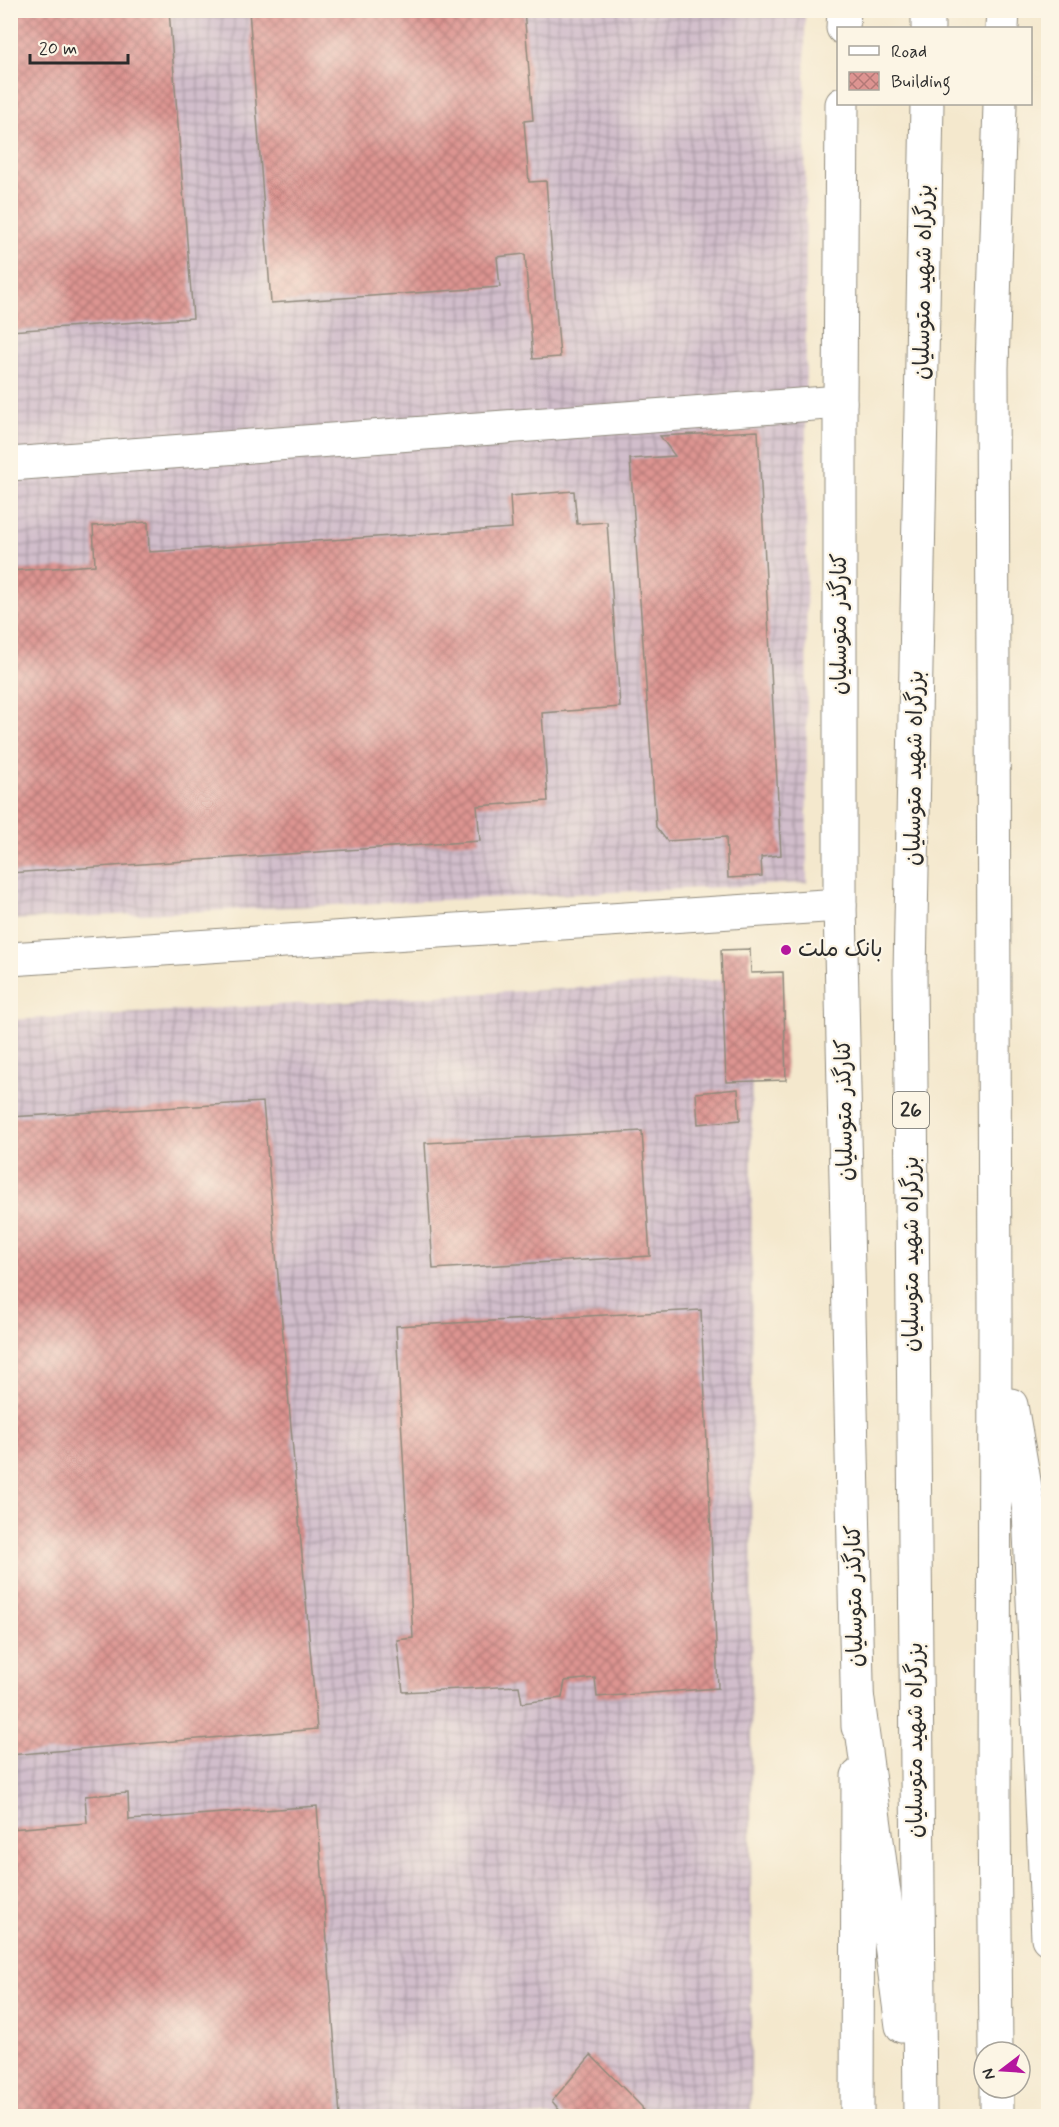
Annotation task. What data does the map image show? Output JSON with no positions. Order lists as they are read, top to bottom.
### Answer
{
  "streets": {
    "main road": ["بزرگراه شهید متوسلیان", "کنارگذر متوسلیان", "26"]
  },
  "places": ["بانک ملت"],
  "legend": ["Road", "Building"],
  "scale_bar": "20 m",
  "north": "left"
}
